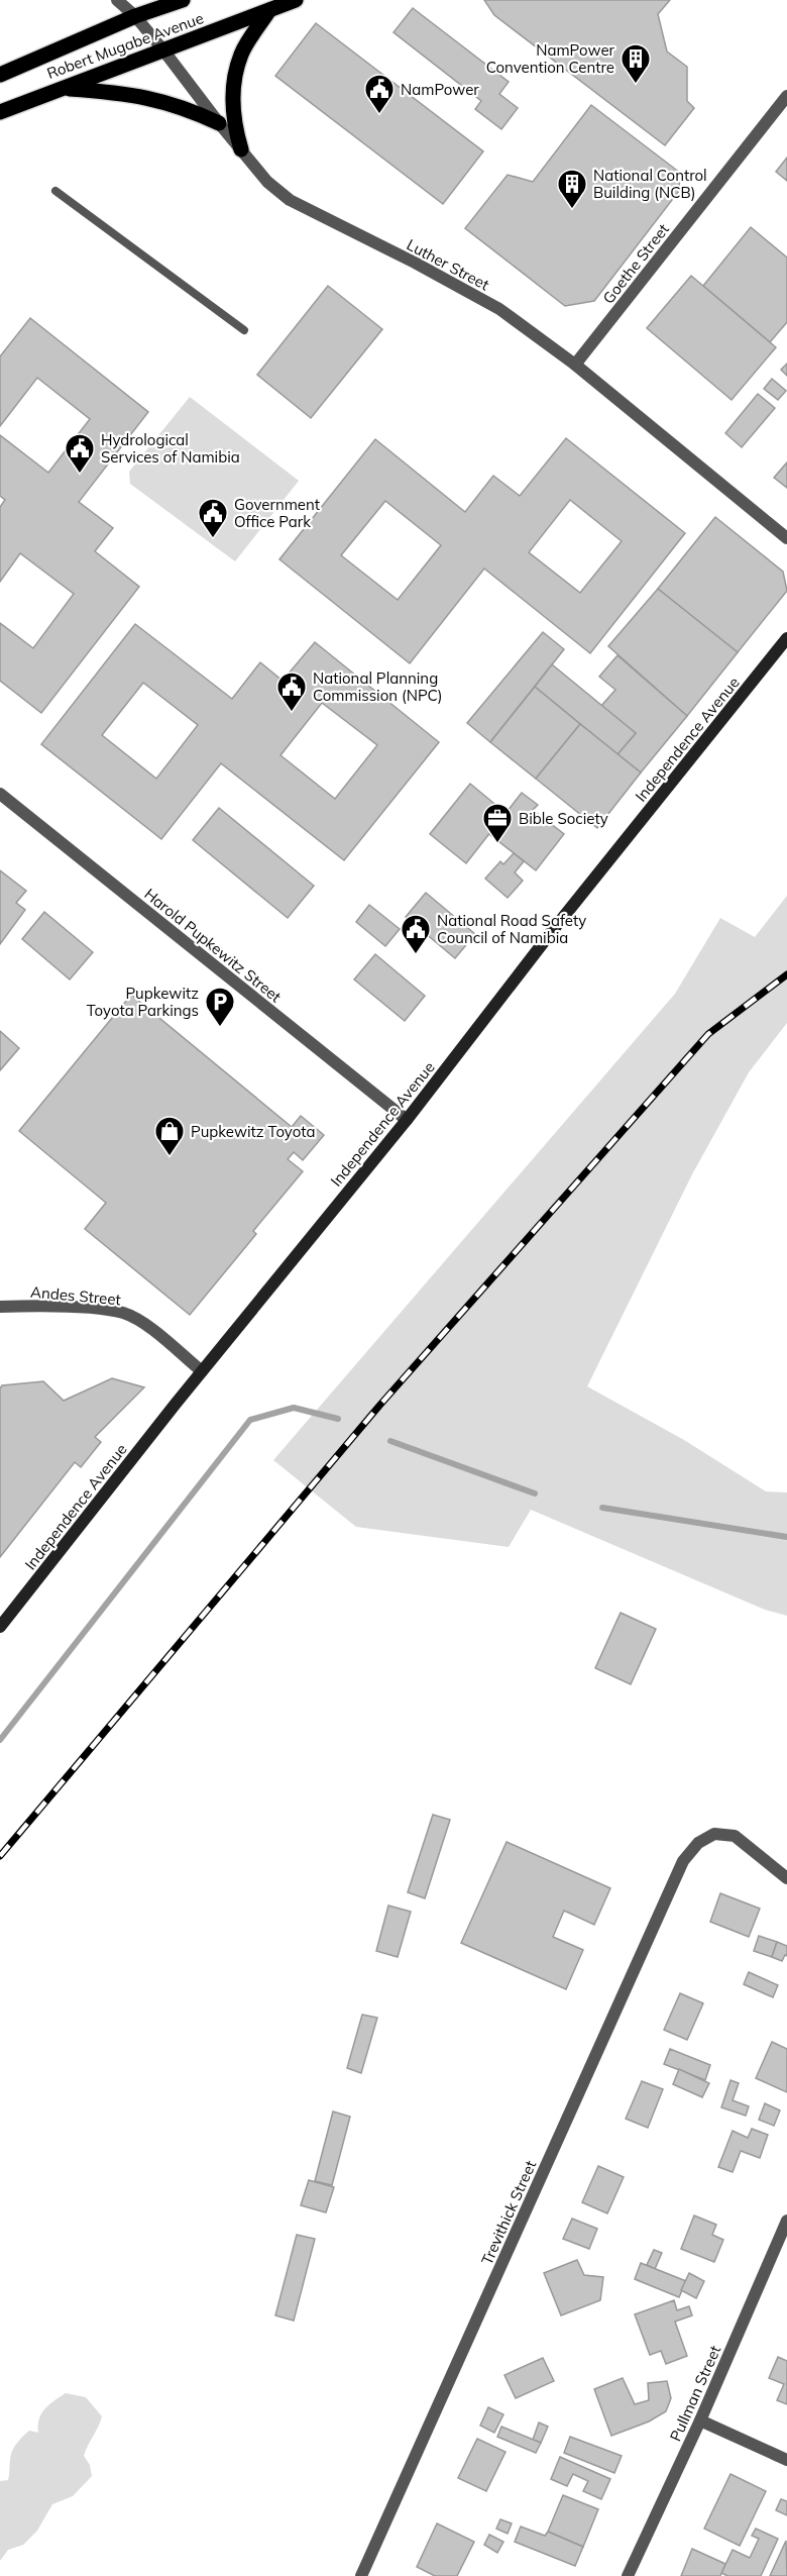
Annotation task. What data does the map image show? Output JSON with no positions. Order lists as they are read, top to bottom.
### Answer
{
  "streets": {
    "main road": ["Robert Mugabe Avenue", "Independence Avenue"],
    "street": [
      "Goethe Street",
      "Luther Street",
      "Harold Pupkewitz Street",
      "Andes Street",
      "Trevithick Street",
      "Pullman Street"
    ]
  },
  "crossings": [
    ["Robert Mugabe Avenue", "Luther Street"],
    ["Goethe Street", "Luther Street"],
    ["Independence Avenue", "Harold Pupkewitz Street"],
    ["Independence Avenue", "Andes Street"]
  ],
  "places": {
    "building": ["NamPower Convention Centre", "National Control Building (NCB)"],
    "public building": [
      "NamPower",
      "Hydrological Services of Namibia",
      "Government Office Park",
      "National Planning Commission (NPC)",
      "National Road Safety Council of Namibia"
    ],
    "office": ["Bible Society"],
    "parking": ["Pupkewitz Toyota Parkings"],
    "shop": ["Pupkewitz Toyota"]
  }
}
